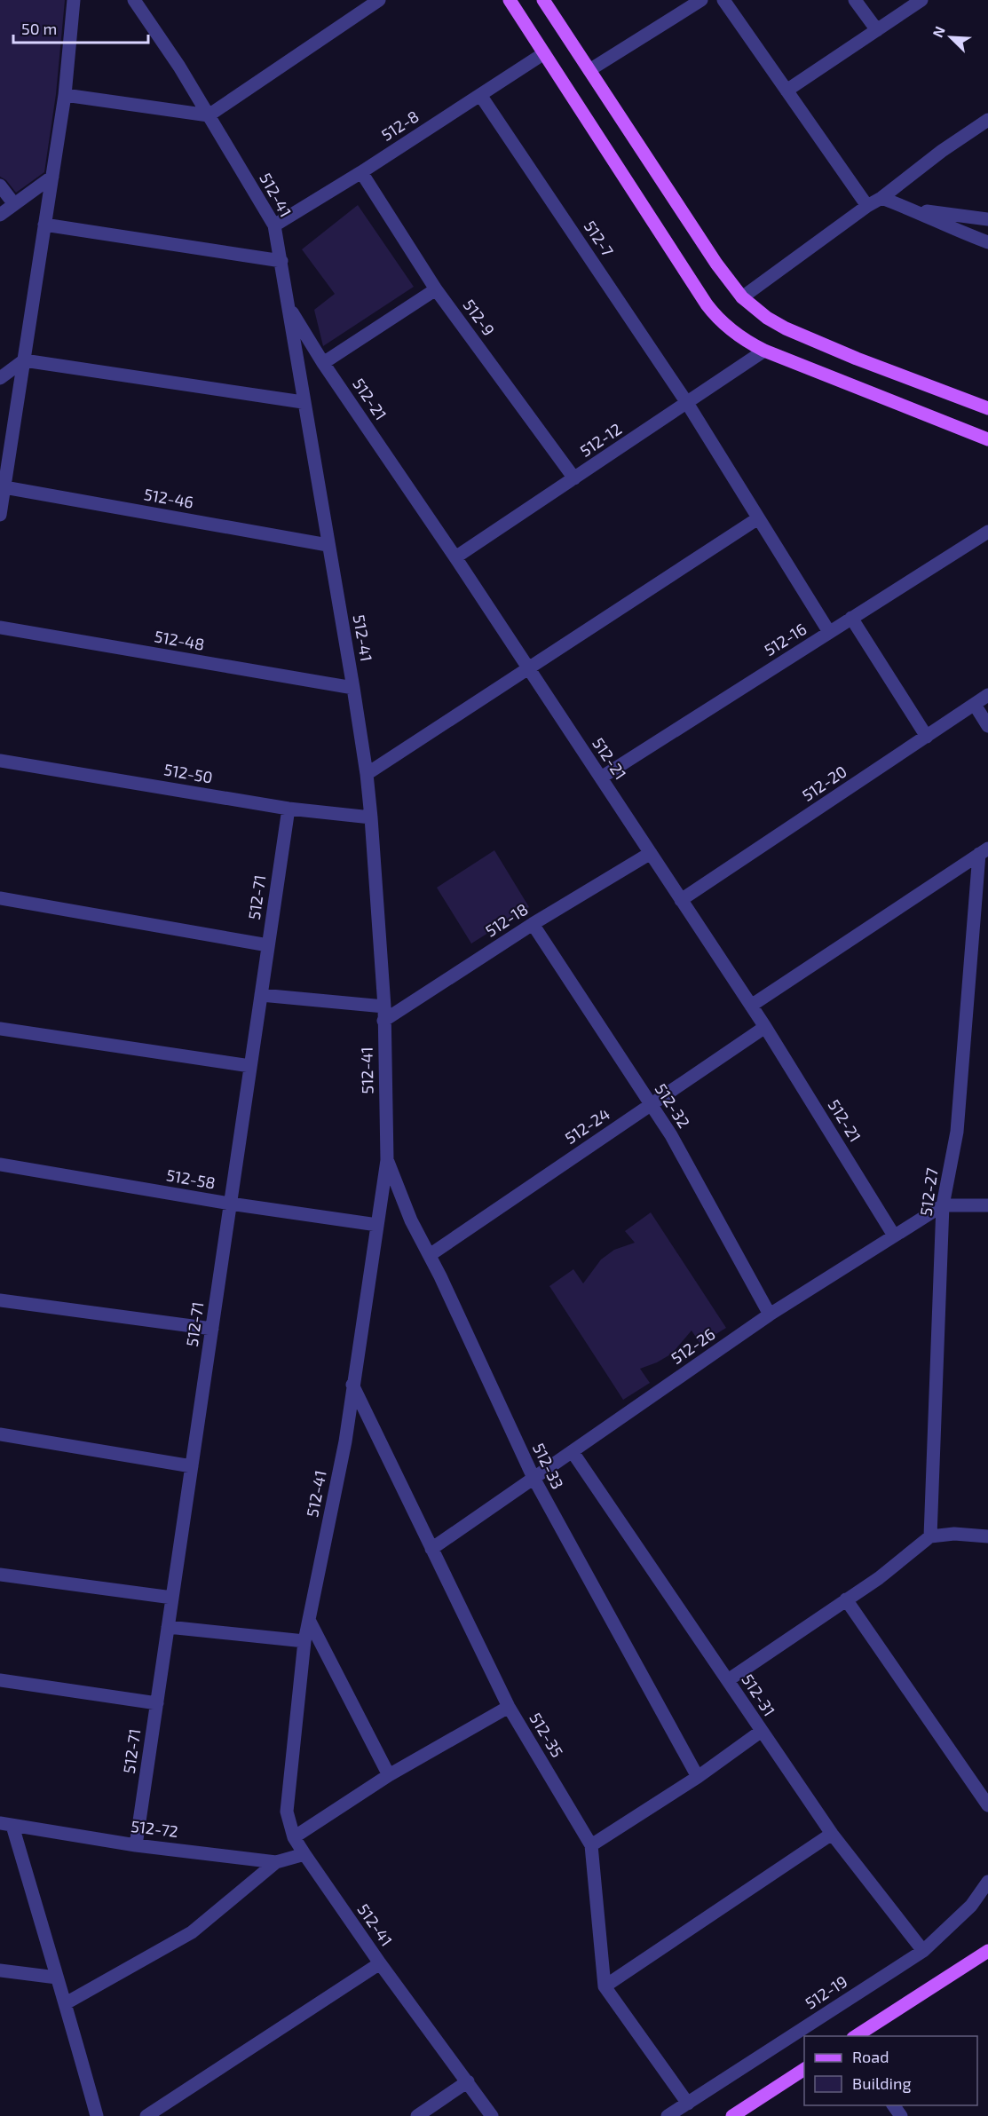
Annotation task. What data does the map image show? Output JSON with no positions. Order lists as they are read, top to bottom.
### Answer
{
  "streets": {
    "street": [
      "512-8",
      "512-41",
      "512-7",
      "512-9",
      "512-21",
      "512-12",
      "512-46",
      "512-16",
      "512-48",
      "512-50",
      "512-20",
      "512-71",
      "512-18",
      "512-32",
      "512-24",
      "512-58",
      "512-27",
      "512-26",
      "512-33",
      "512-31",
      "512-35",
      "512-72",
      "512-19"
    ]
  },
  "crossings": [
    ["512-8", "512-41"],
    ["512-8", "512-7"],
    ["512-8", "512-9"],
    ["512-41", "512-21"],
    ["512-41", "512-46"],
    ["512-41", "512-48"],
    ["512-41", "512-50"],
    ["512-41", "512-18"],
    ["512-41", "512-58"],
    ["512-41", "512-33"],
    ["512-41", "512-35"],
    ["512-41", "512-72"],
    ["512-7", "512-12"],
    ["512-7", "512-16"],
    ["512-9", "512-12"],
    ["512-21", "512-12"],
    ["512-21", "512-16"],
    ["512-21", "512-20"],
    ["512-21", "512-18"],
    ["512-21", "512-24"],
    ["512-21", "512-26"],
    ["512-50", "512-71"],
    ["512-71", "512-58"],
    ["512-71", "512-72"],
    ["512-18", "512-32"],
    ["512-32", "512-24"],
    ["512-32", "512-26"],
    ["512-24", "512-33"],
    ["512-27", "512-26"],
    ["512-26", "512-33"],
    ["512-26", "512-31"],
    ["512-26", "512-35"],
    ["512-31", "512-19"]
  ],
  "legend": ["Road", "Building"],
  "scale_bar": "50 m",
  "north": "top left"
}
